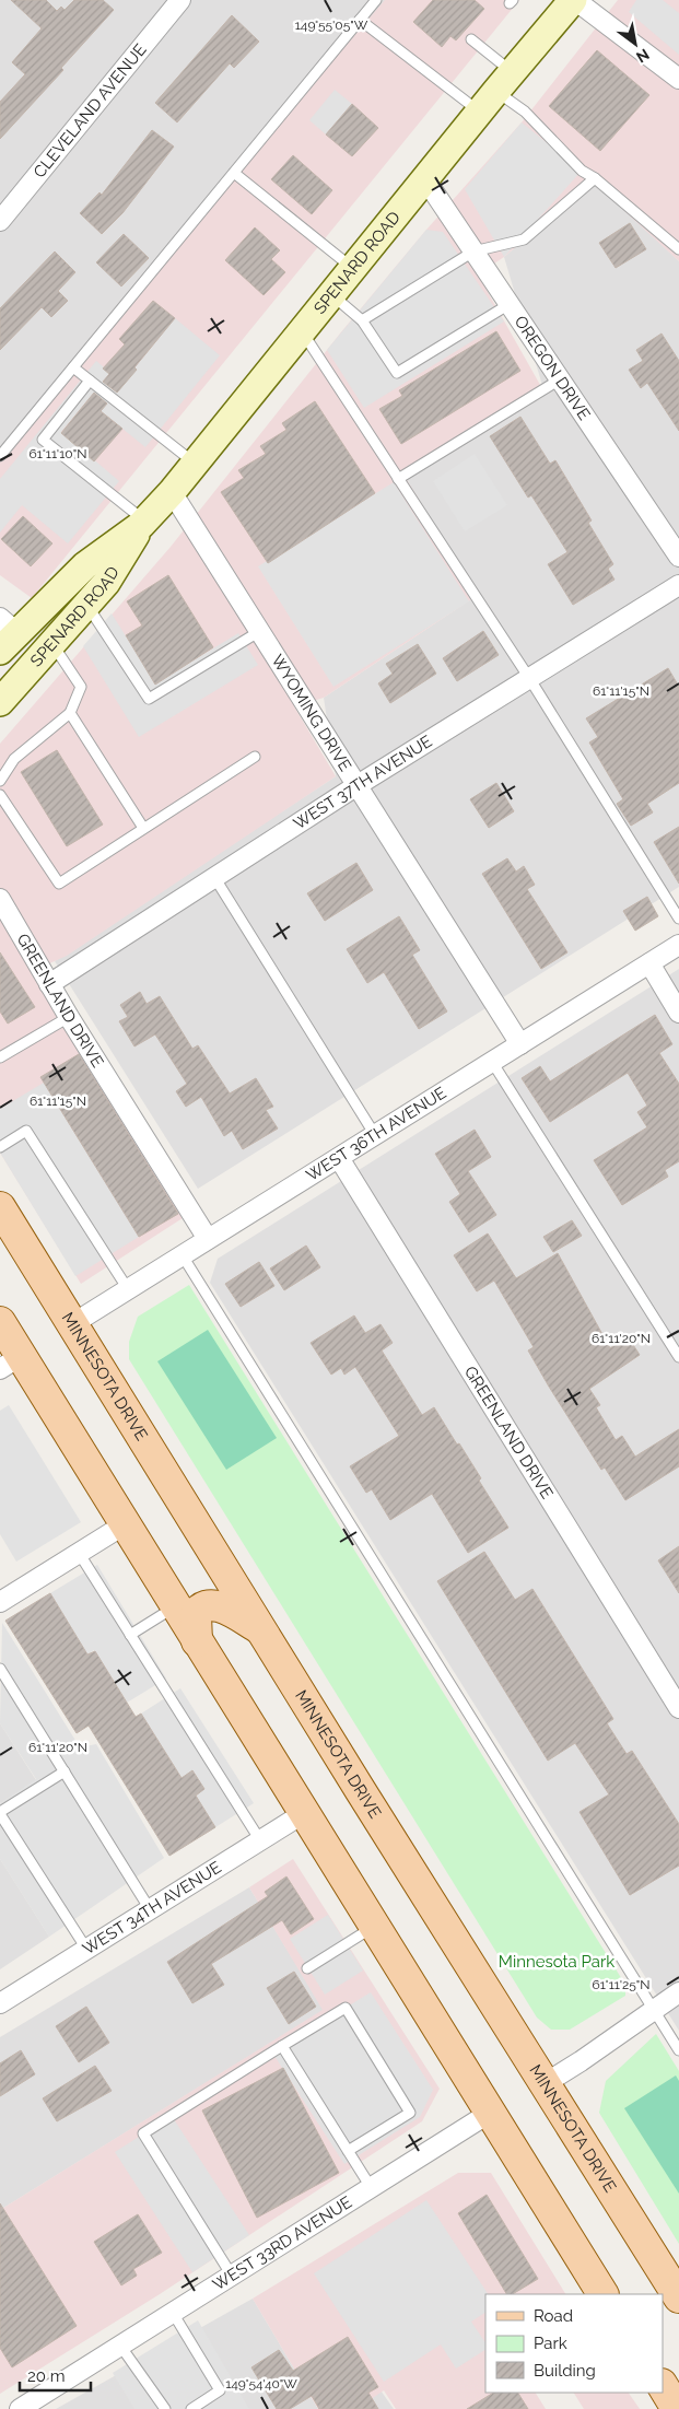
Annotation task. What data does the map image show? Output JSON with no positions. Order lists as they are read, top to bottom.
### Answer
{
  "streets": {
    "main road": ["SPENARD ROAD", "MINNESOTA DRIVE"],
    "street": [
      "CLEVELAND AVENUE",
      "OREGON DRIVE",
      "WYOMING DRIVE",
      "WEST 37TH AVENUE",
      "GREENLAND DRIVE",
      "WEST 36TH AVENUE",
      "WEST 34TH AVENUE",
      "WEST 33RD AVENUE"
    ]
  },
  "crossings": [
    ["SPENARD ROAD", "OREGON DRIVE"],
    ["SPENARD ROAD", "WYOMING DRIVE"],
    ["WYOMING DRIVE", "WEST 37TH AVENUE"],
    ["WYOMING DRIVE", "WEST 36TH AVENUE"],
    ["WEST 37TH AVENUE", "GREENLAND DRIVE"],
    ["GREENLAND DRIVE", "WEST 36TH AVENUE"],
    ["WEST 36TH AVENUE", "MINNESOTA DRIVE"]
  ],
  "parks": ["Minnesota Park"],
  "legend": ["Road", "Park", "Building"],
  "scale_bar": "20 m",
  "north": "bottom right",
  "coordinates": [
    "149°55'05\"W",
    "61°11'10\"N",
    "61°11'15\"N",
    "61°11'20\"N",
    "61°11'25\"N",
    "149°54'40\"W"
  ]
}
